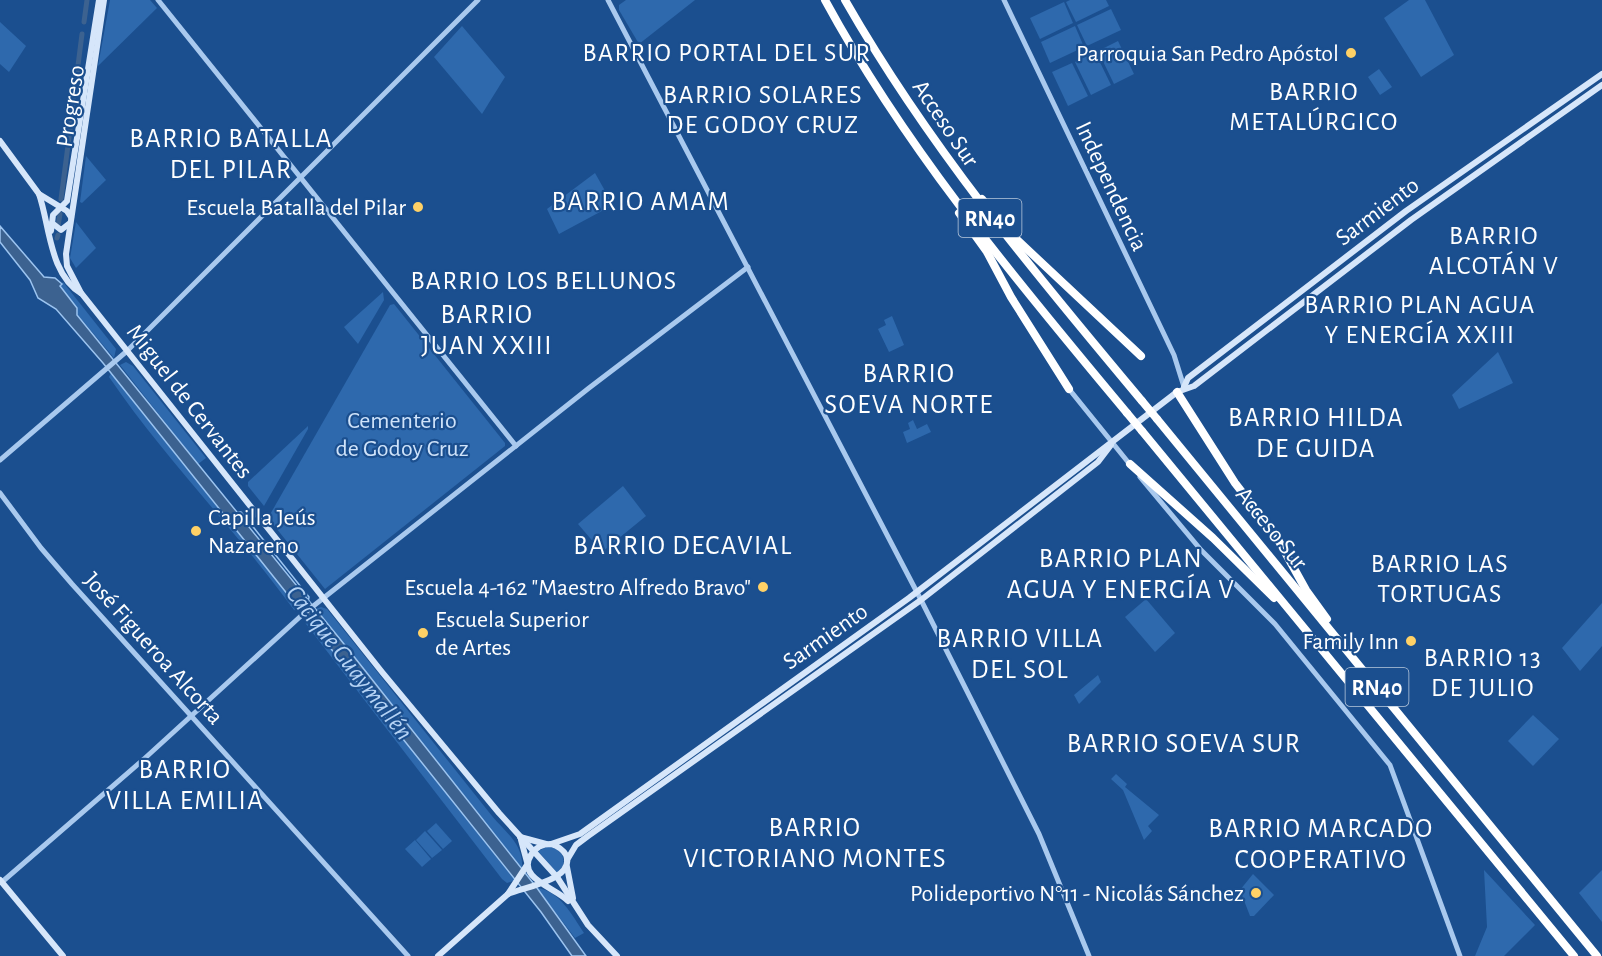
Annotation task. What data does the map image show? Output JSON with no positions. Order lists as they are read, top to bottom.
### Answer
{
  "streets": {
    "highway": ["Acceso Sur", "RN40"],
    "main road": ["Progreso", "Sarmiento", "Miguel de Cervantes"],
    "street": ["Independencia", "José Figueroa Alcorta"]
  },
  "crossings": [
    ["Progreso", "Miguel de Cervantes"],
    ["Independencia", "Sarmiento"],
    ["Sarmiento", "Miguel de Cervantes"]
  ],
  "districts": [
    "BARRIO PORTAL DEL SUR",
    "BARRIO METALÚRGICO",
    "BARRIO SOLARES DE GODOY CRUZ",
    "BARRIO BATALLA DEL PILAR",
    "BARRIO AMAM",
    "BARRIO ALCOTÁN V",
    "BARRIO LOS BELLUNOS",
    "BARRIO PLAN AGUA Y ENERGÍA XXIII",
    "BARRIO JUAN XXIII",
    "BARRIO SOEVA NORTE",
    "BARRIO HILDA DE GUIDA",
    "BARRIO DECAVIAL",
    "BARRIO PLAN AGUA Y ENERGÍA V",
    "BARRIO LAS TORTUGAS",
    "BARRIO VILLA DEL SOL",
    "BARRIO 13 DE JULIO",
    "BARRIO SOEVA SUR",
    "BARRIO VILLA EMILIA",
    "BARRIO VICTORIANO MONTES",
    "BARRIO MARCADO COOPERATIVO"
  ],
  "water": ["Cacique Guaymallén"],
  "parks": ["Cementerio de Godoy Cruz"],
  "places": [
    "Parroquia San Pedro Apóstol",
    "Escuela Batalla del Pilar",
    "Capilla Jeús Nazareno",
    "Escuela 4-162 \"Maestro Alfredo Bravo\"",
    "Escuela Superior de Artes",
    "Family Inn",
    "Polideportivo N°11 - Nicolás Sánchez"
  ]
}
